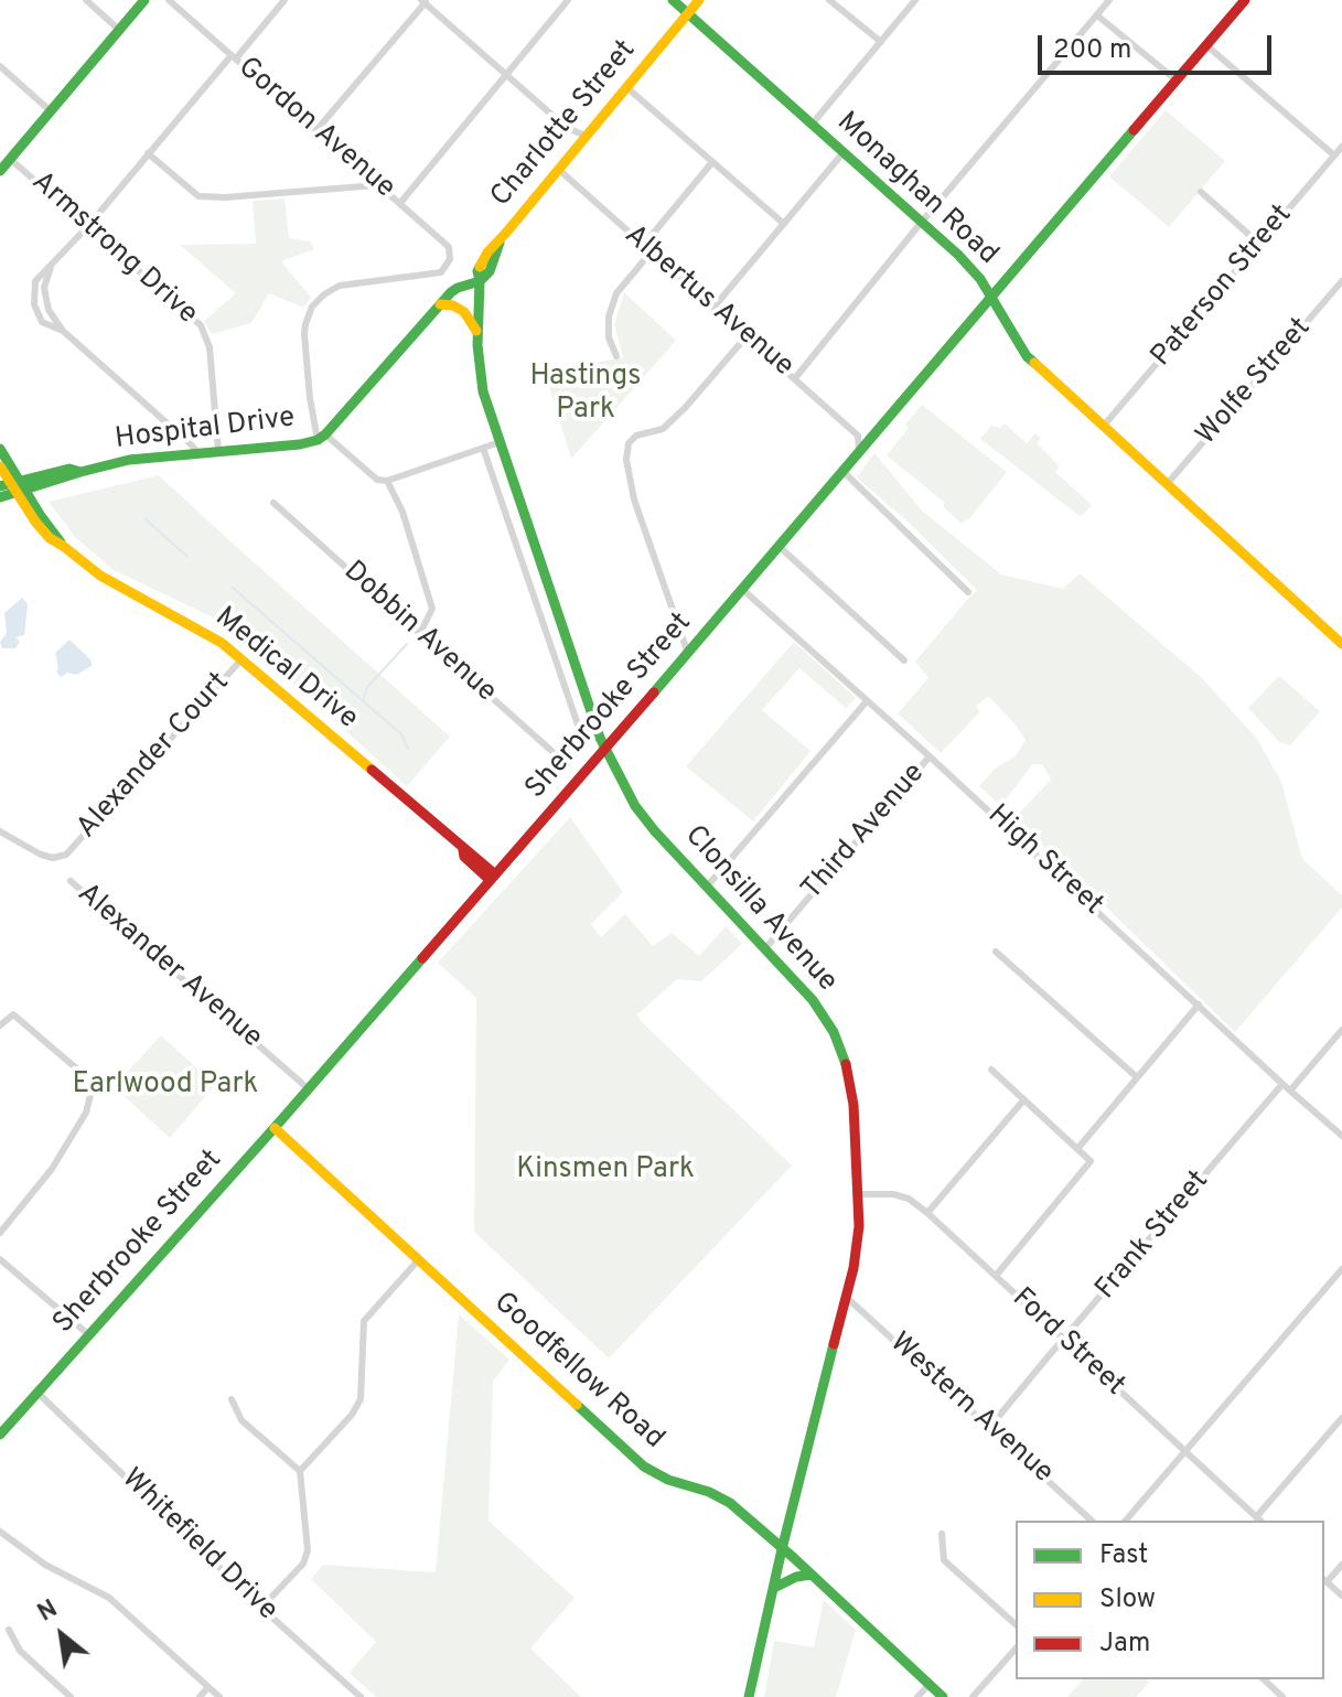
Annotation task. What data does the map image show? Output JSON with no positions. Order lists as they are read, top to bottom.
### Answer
{
  "streets": {
    "main road": [
      "Charlotte Street",
      "Monaghan Road",
      "Hospital Drive",
      "Medical Drive",
      "Sherbrooke Street",
      "Clonsilla Avenue",
      "Goodfellow Road"
    ],
    "street": [
      "Gordon Avenue",
      "Armstrong Drive",
      "Paterson Street",
      "Albertus Avenue",
      "Wolfe Street",
      "Dobbin Avenue",
      "Alexander Court",
      "Third Avenue",
      "High Street",
      "Alexander Avenue",
      "Frank Street",
      "Ford Street",
      "Western Avenue",
      "Whitefield Drive"
    ]
  },
  "crossings": [
    ["Charlotte Street", "Monaghan Road"],
    ["Charlotte Street", "Albertus Avenue"],
    ["Charlotte Street", "Hospital Drive"],
    ["Charlotte Street", "Clonsilla Avenue"],
    ["Gordon Avenue", "Hospital Drive"],
    ["Monaghan Road", "Paterson Street"],
    ["Monaghan Road", "Wolfe Street"],
    ["Monaghan Road", "Sherbrooke Street"],
    ["Armstrong Drive", "Hospital Drive"],
    ["Hospital Drive", "Medical Drive"],
    ["Medical Drive", "Sherbrooke Street"],
    ["Medical Drive", "Alexander Court"],
    ["Sherbrooke Street", "High Street"],
    ["Sherbrooke Street", "Clonsilla Avenue"],
    ["Sherbrooke Street", "Alexander Avenue"],
    ["Sherbrooke Street", "Goodfellow Road"],
    ["Sherbrooke Street", "Whitefield Drive"],
    ["Alexander Court", "Alexander Avenue"],
    ["Third Avenue", "High Street"],
    ["Third Avenue", "Clonsilla Avenue"],
    ["High Street", "Frank Street"],
    ["Clonsilla Avenue", "Ford Street"],
    ["Clonsilla Avenue", "Goodfellow Road"],
    ["Clonsilla Avenue", "Western Avenue"],
    ["Frank Street", "Ford Street"],
    ["Frank Street", "Western Avenue"]
  ],
  "parks": ["Hastings Park", "Earlwood Park", "Kinsmen Park"],
  "legend": ["Fast", "Slow", "Jam"],
  "scale_bar": "200 m",
  "north": "top left"
}
